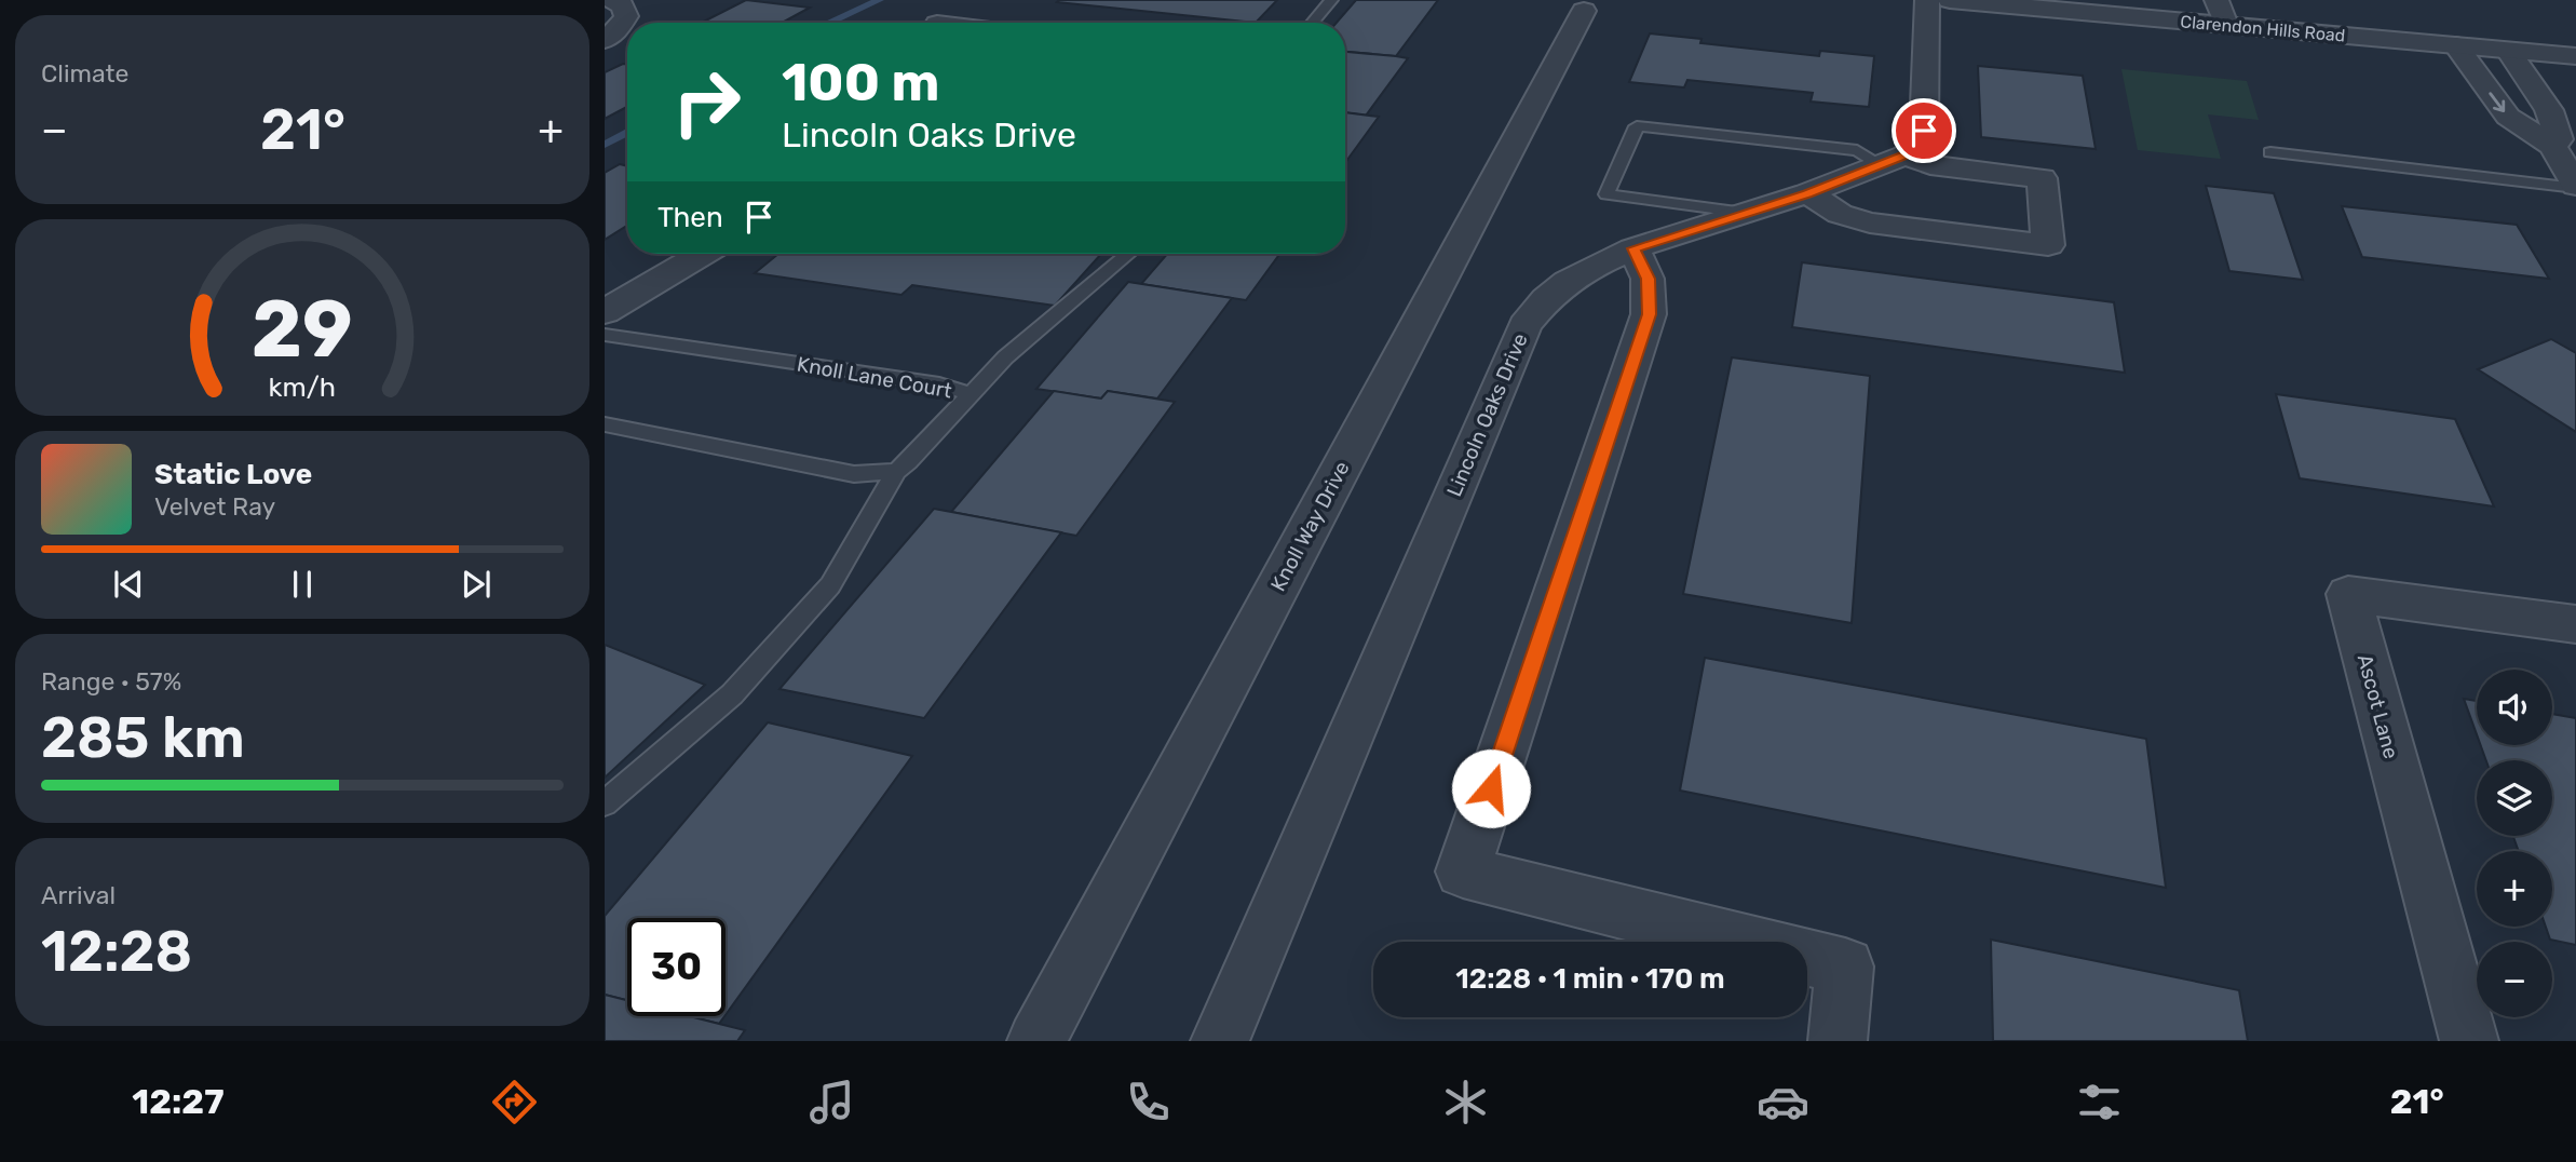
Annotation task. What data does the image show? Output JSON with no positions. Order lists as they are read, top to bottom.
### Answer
{
  "streets": {
    "street": [
      "Clarendon Hills Road",
      "Lincoln Oaks Drive",
      "Knoll Way Drive",
      "Ascot Lane"
    ],
    "lane": ["Knoll Lane Court"]
  },
  "page": {
    "tile": [
      "Climate",
      ["Range · 57%", "285 km"],
      ["Arrival", "12:28"]
    ],
    "turn": ["100 m", "Lincoln Oaks Drive"],
    "heat": ["−", "21°", "+"],
    "then": "Then",
    "song": ["Static Love", "Velvet Ray"],
    "map_buttons": ["+", "−"],
    "limit": "30",
    "trip": "12:28 · 1 min · 170 m",
    "tabs": ["12:27", "21°"],
    "gauge": ["29", "km/h"]
  }
}
